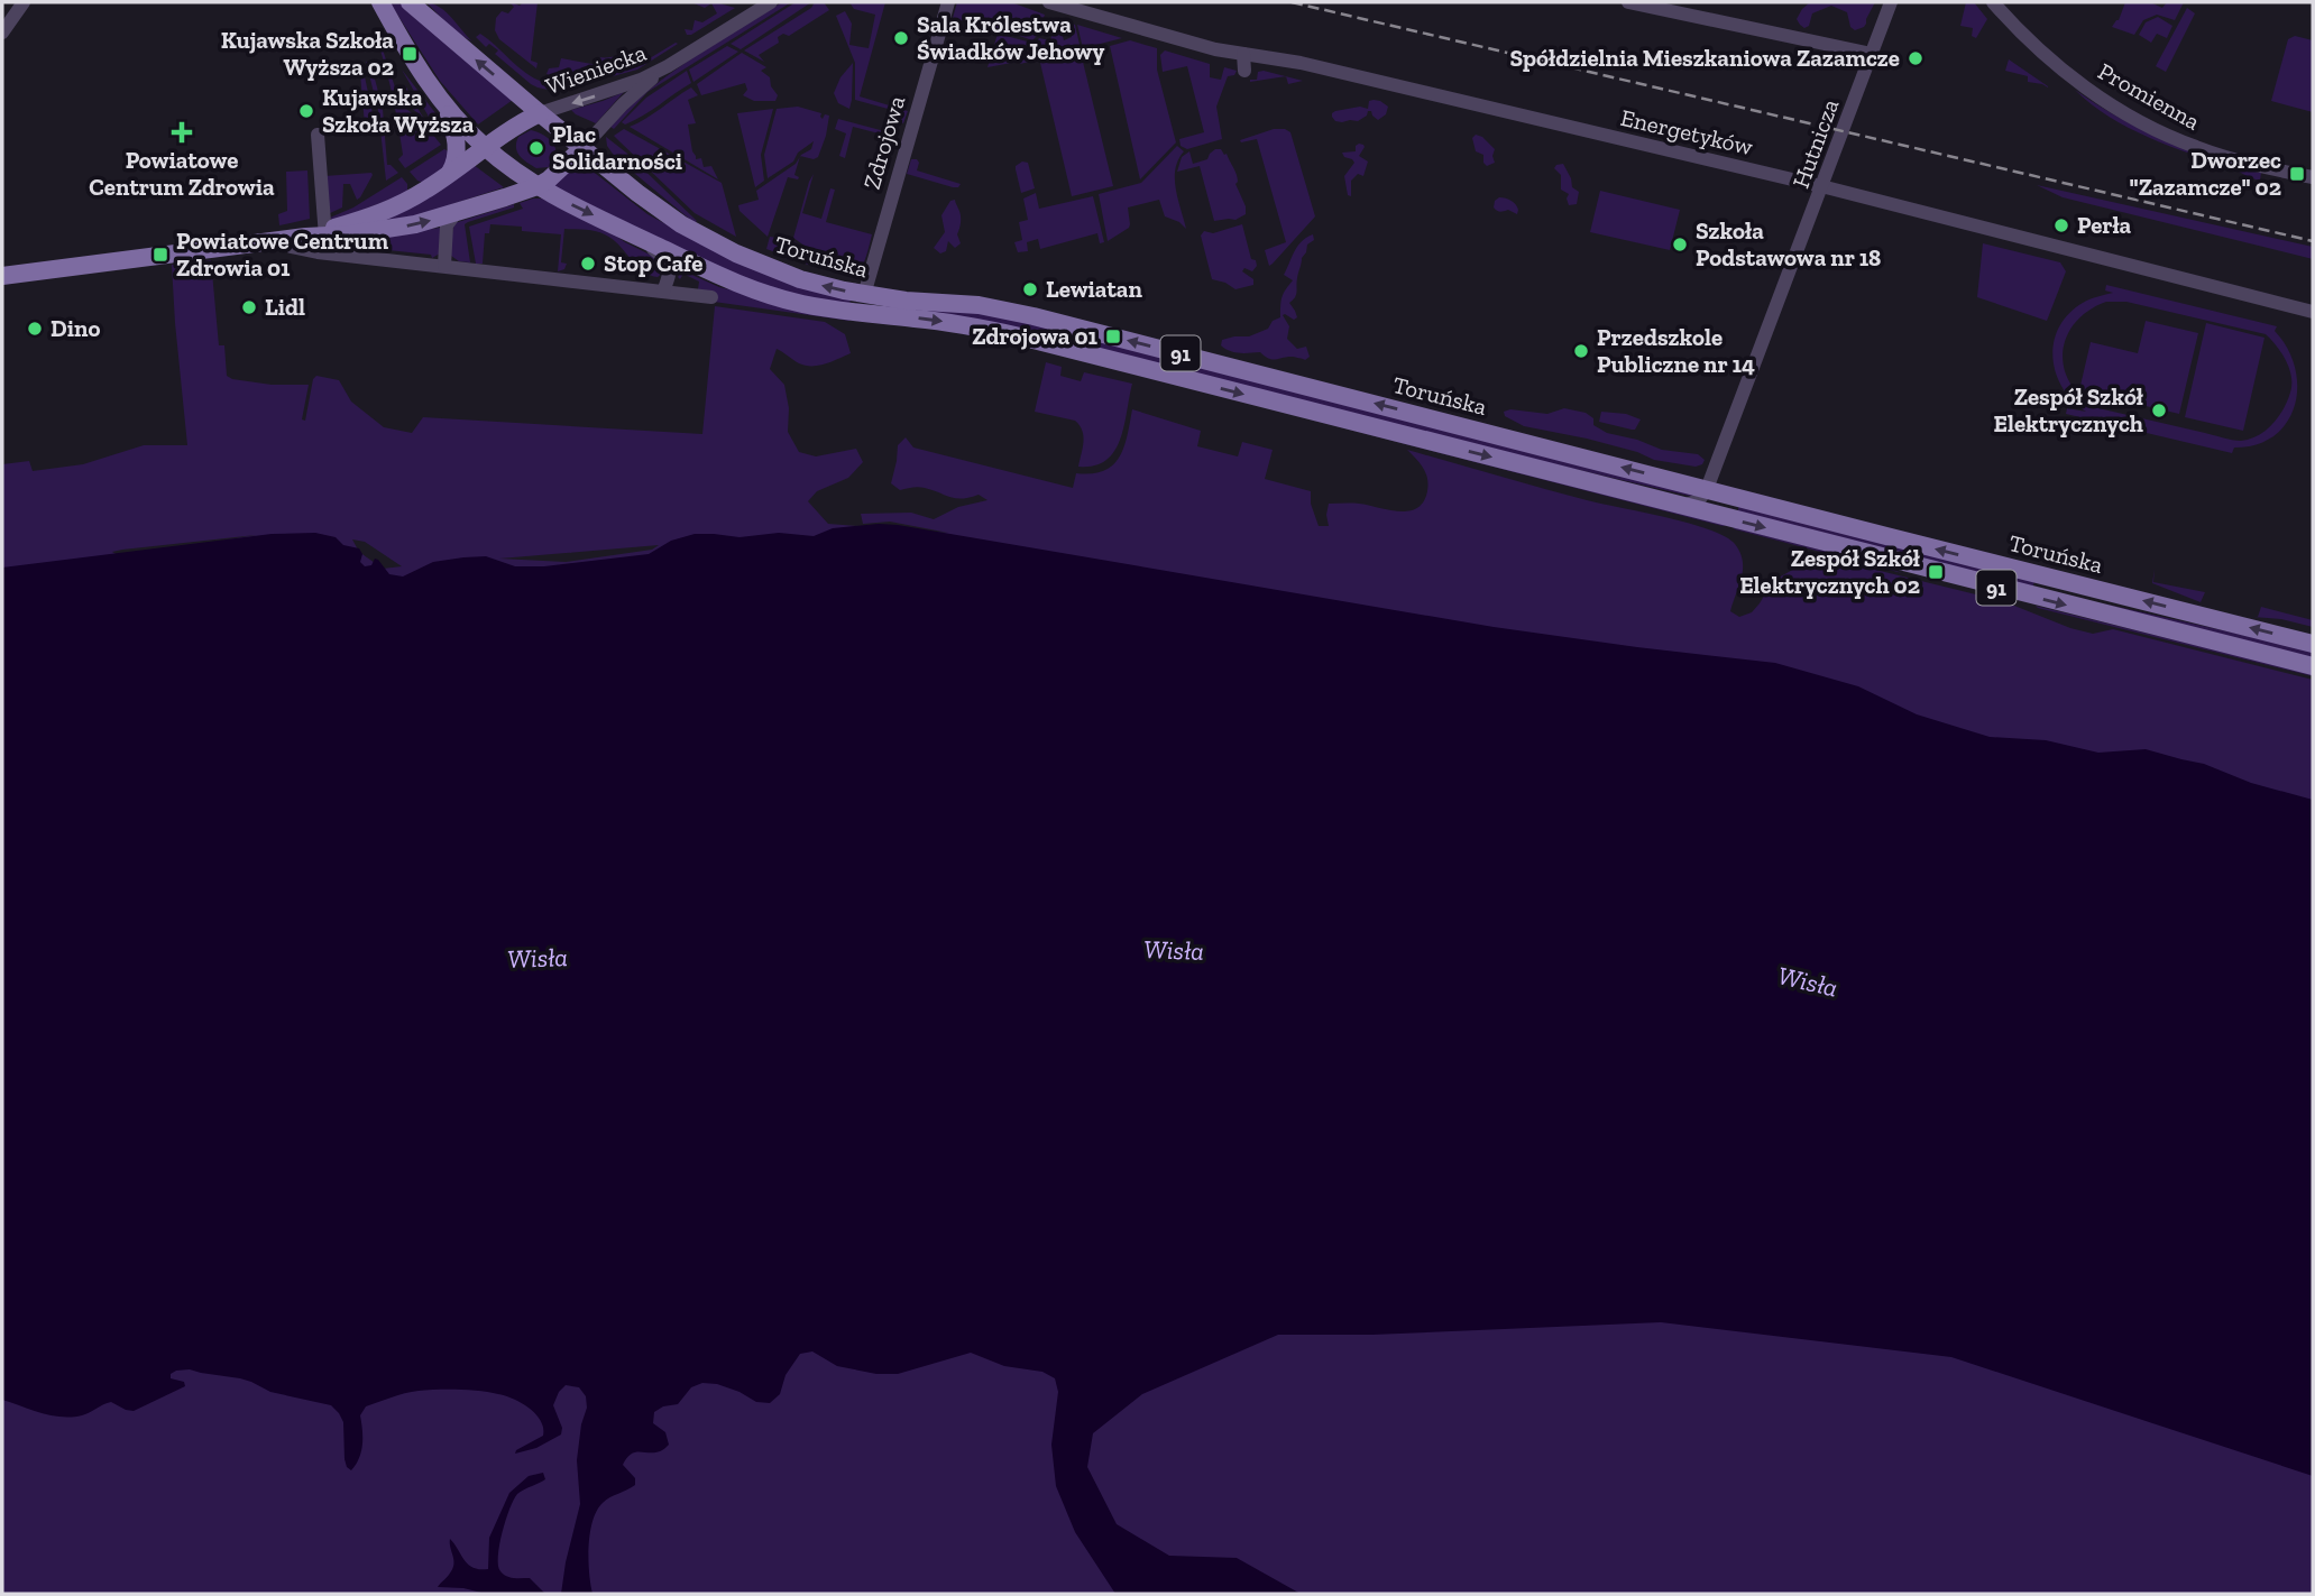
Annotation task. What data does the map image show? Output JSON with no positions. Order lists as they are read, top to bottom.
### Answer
{
  "streets": {
    "main road": ["Toruńska", "91"],
    "street": [
      "Wieniecka",
      "Promienna",
      "Energetyków",
      "Zdrojowa",
      "Hutnicza"
    ]
  },
  "crossings": [
    ["Wieniecka", "Toruńska"],
    ["Wieniecka", "91"],
    ["Energetyków", "Hutnicza"],
    ["Zdrojowa", "Toruńska"],
    ["Hutnicza", "Toruńska"],
    ["Toruńska", "91"]
  ],
  "water": ["Wisła"],
  "places": {
    "other": [
      "Sala Królestwa Świadków Jehowy",
      "Spółdzielnia Mieszkaniowa Zazamcze",
      "Kujawska Szkoła Wyższa",
      "Plac Solidarności",
      "Perła",
      "Szkoła Podstawowa nr 18",
      "Stop Cafe",
      "Lewiatan",
      "Lidl",
      "Dino",
      "Przedszkole Publiczne nr 14",
      "Zespół Szkół Elektrycznych"
    ],
    "transit": [
      "Kujawska Szkoła Wyższa 02",
      "Dworzec \"Zazamcze\" 02",
      "Powiatowe Centrum Zdrowia 01",
      "Zdrojowa 01",
      "Zespół Szkół Elektrycznych 02"
    ],
    "health": ["Powiatowe Centrum Zdrowia"]
  }
}
